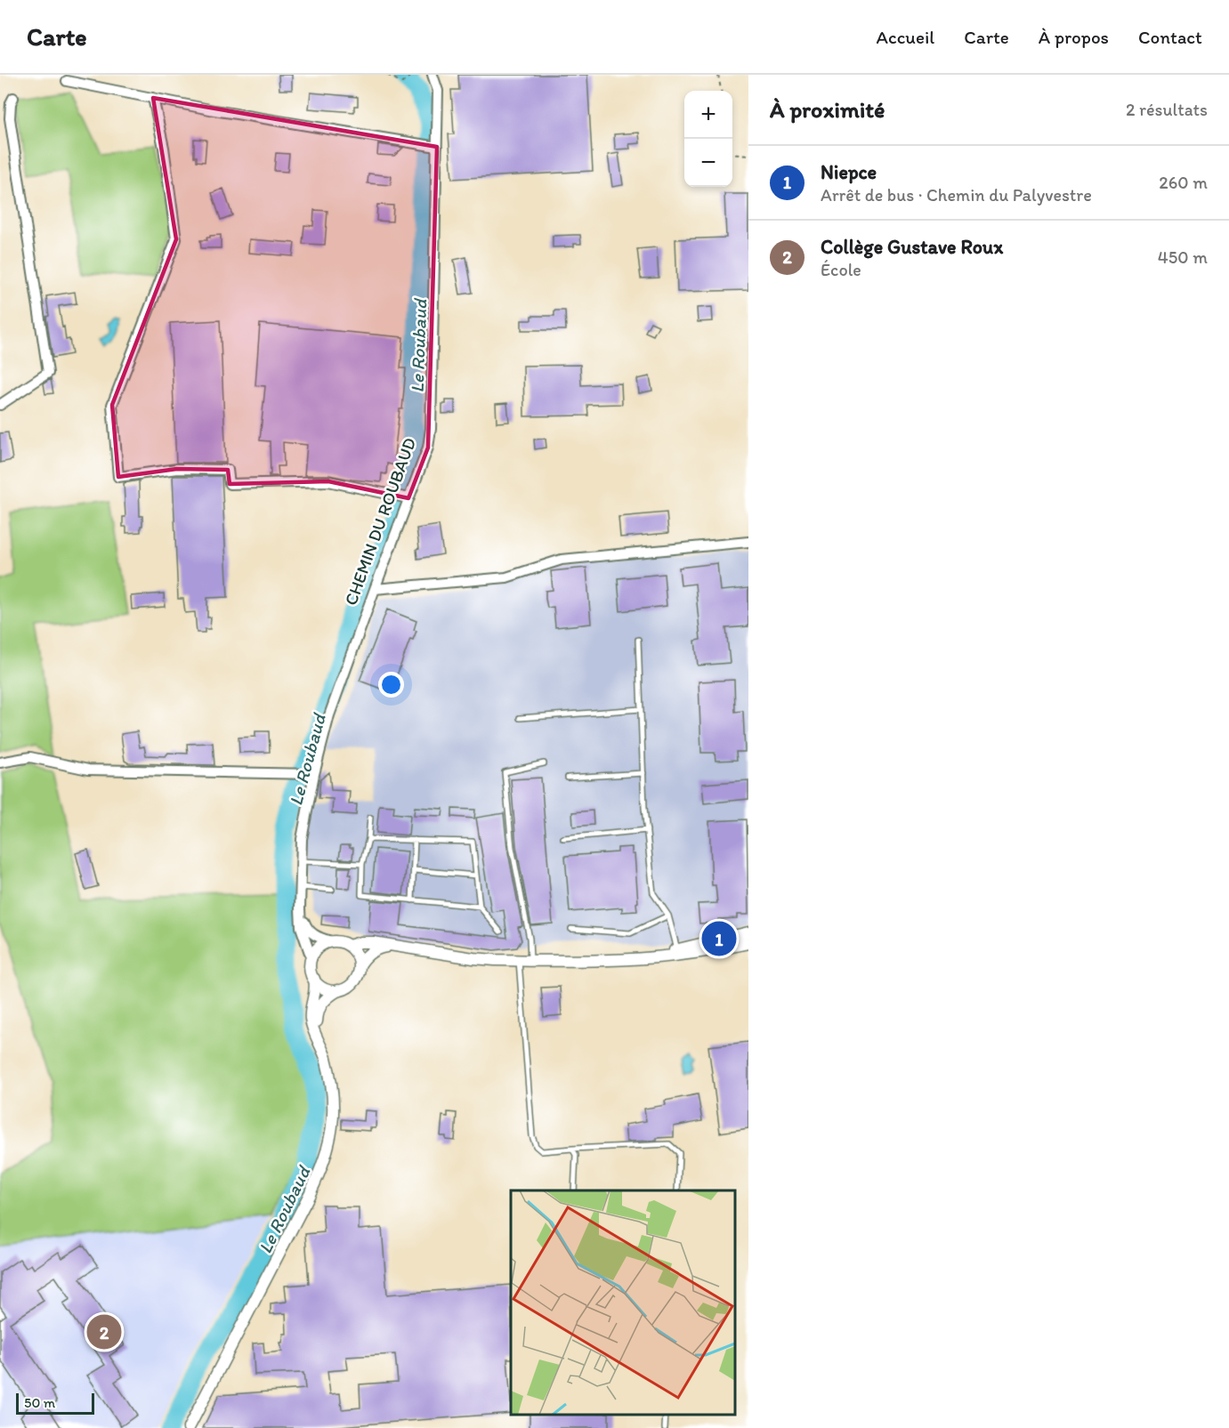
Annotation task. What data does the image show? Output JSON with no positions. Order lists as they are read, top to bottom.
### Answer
{
  "streets": {
    "street": ["CHEMIN DU ROUBAUD"]
  },
  "water": ["Le Roubaud"],
  "scale_bar": "50 m",
  "page": {
    "header": "Carte",
    "nav": [
      "Accueil",
      "Carte",
      "À propos",
      "Contact"
    ],
    "heading": ["À proximité", "2 résultats"],
    "map_buttons": ["+", "−"],
    "list": [
      {
        "mark": "1",
        "name": "Niepce",
        "note": "Arrêt de bus · Chemin du Palyvestre",
        "value": "260 m"
      },
      {
        "mark": "2",
        "name": "Collège Gustave Roux",
        "note": "École",
        "value": "450 m"
      }
    ],
    "pins": ["1", "2"],
    "scale": "50 m"
  }
}
